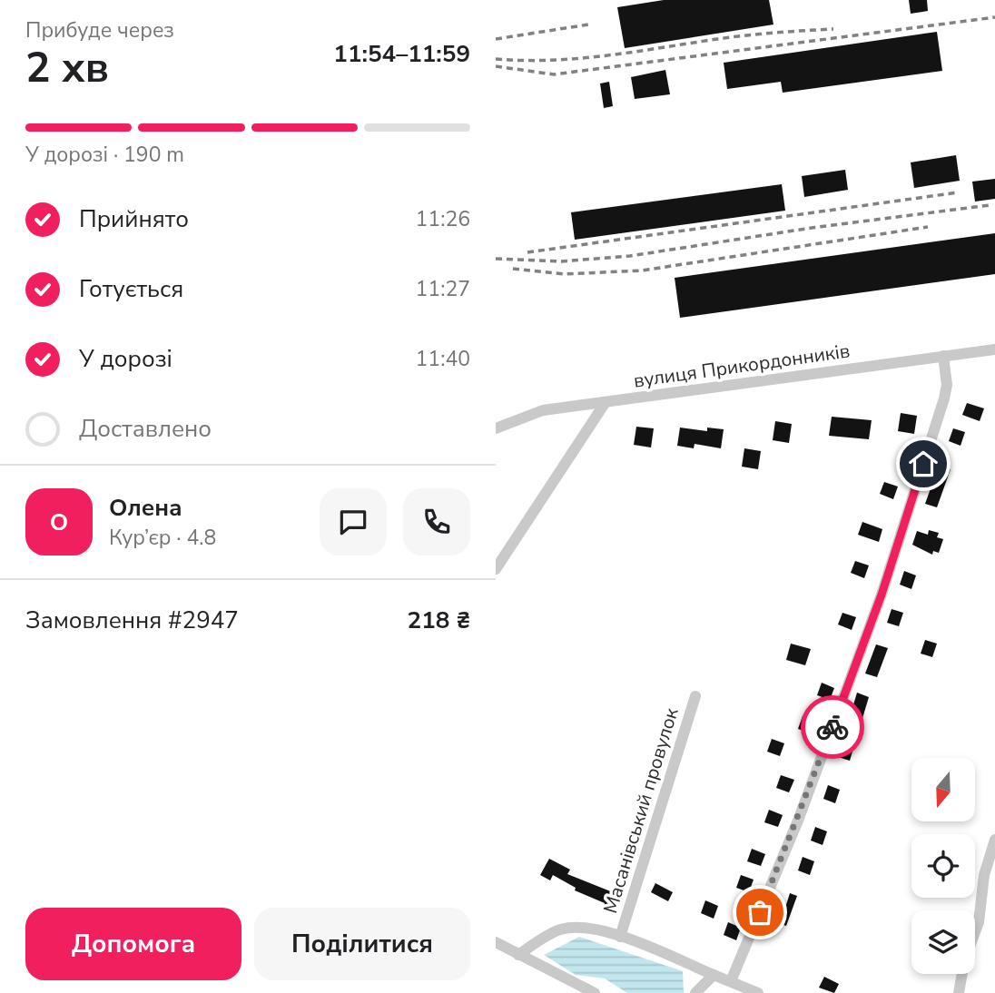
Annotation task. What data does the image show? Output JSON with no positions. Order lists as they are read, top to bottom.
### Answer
{
  "streets": {
    "street": ["вулиця Прикордонників", "Масанівський провулок"]
  },
  "north": "bottom",
  "page": {
    "heading": ["2 хв", "Прибуде через", "11:54–11:59"],
    "panel": [
      "Олена",
      "Кур’єр · 4.8",
      "Замовлення #2947",
      "218 ₴"
    ],
    "bar": "У дорозі · 190 m",
    "list": [
      ["Прийнято", "11:26"],
      ["Готується", "11:27"],
      ["У дорозі", "11:40"],
      "Доставлено"
    ],
    "round": "О",
    "buttons": ["Допомога", "Поділитися"]
  }
}
